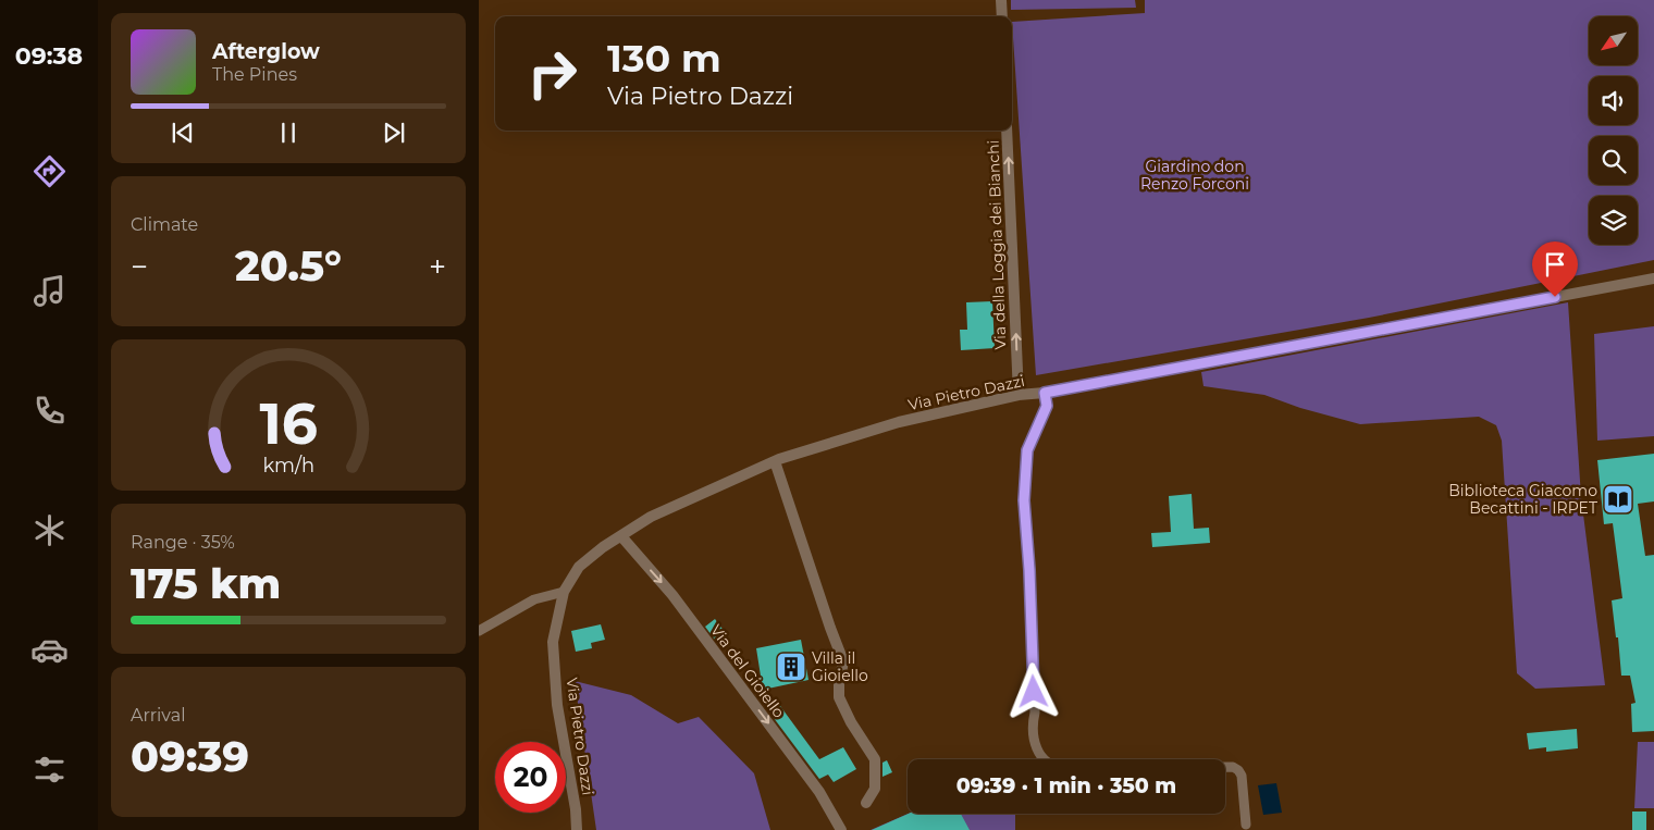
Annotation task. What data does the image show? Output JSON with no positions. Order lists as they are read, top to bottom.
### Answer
{
  "streets": {
    "street": ["Via della Loggia dei Bianchi", "Via Pietro Dazzi", "Via del Gioiello"]
  },
  "crossings": [
    ["Via della Loggia dei Bianchi", "Via Pietro Dazzi"],
    ["Via Pietro Dazzi", "Via del Gioiello"]
  ],
  "one_way": ["Via della Loggia dei Bianchi", "Via del Gioiello"],
  "parks": ["Giardino don Renzo Forconi"],
  "places": {
    "library": ["Biblioteca Giacomo Becattini - IRPET"],
    "building": ["Villa il Gioiello"]
  },
  "north": "bottom left",
  "page": {
    "tabs": "09:38",
    "turn": ["130 m", "Via Pietro Dazzi"],
    "song": ["Afterglow", "The Pines"],
    "tile": [
      "Climate",
      ["Range · 35%", "175 km"],
      ["Arrival", "09:39"]
    ],
    "heat": ["−", "20.5°", "+"],
    "limit": "20",
    "trip": "09:39 · 1 min · 350 m",
    "gauge": ["16", "km/h"]
  }
}
